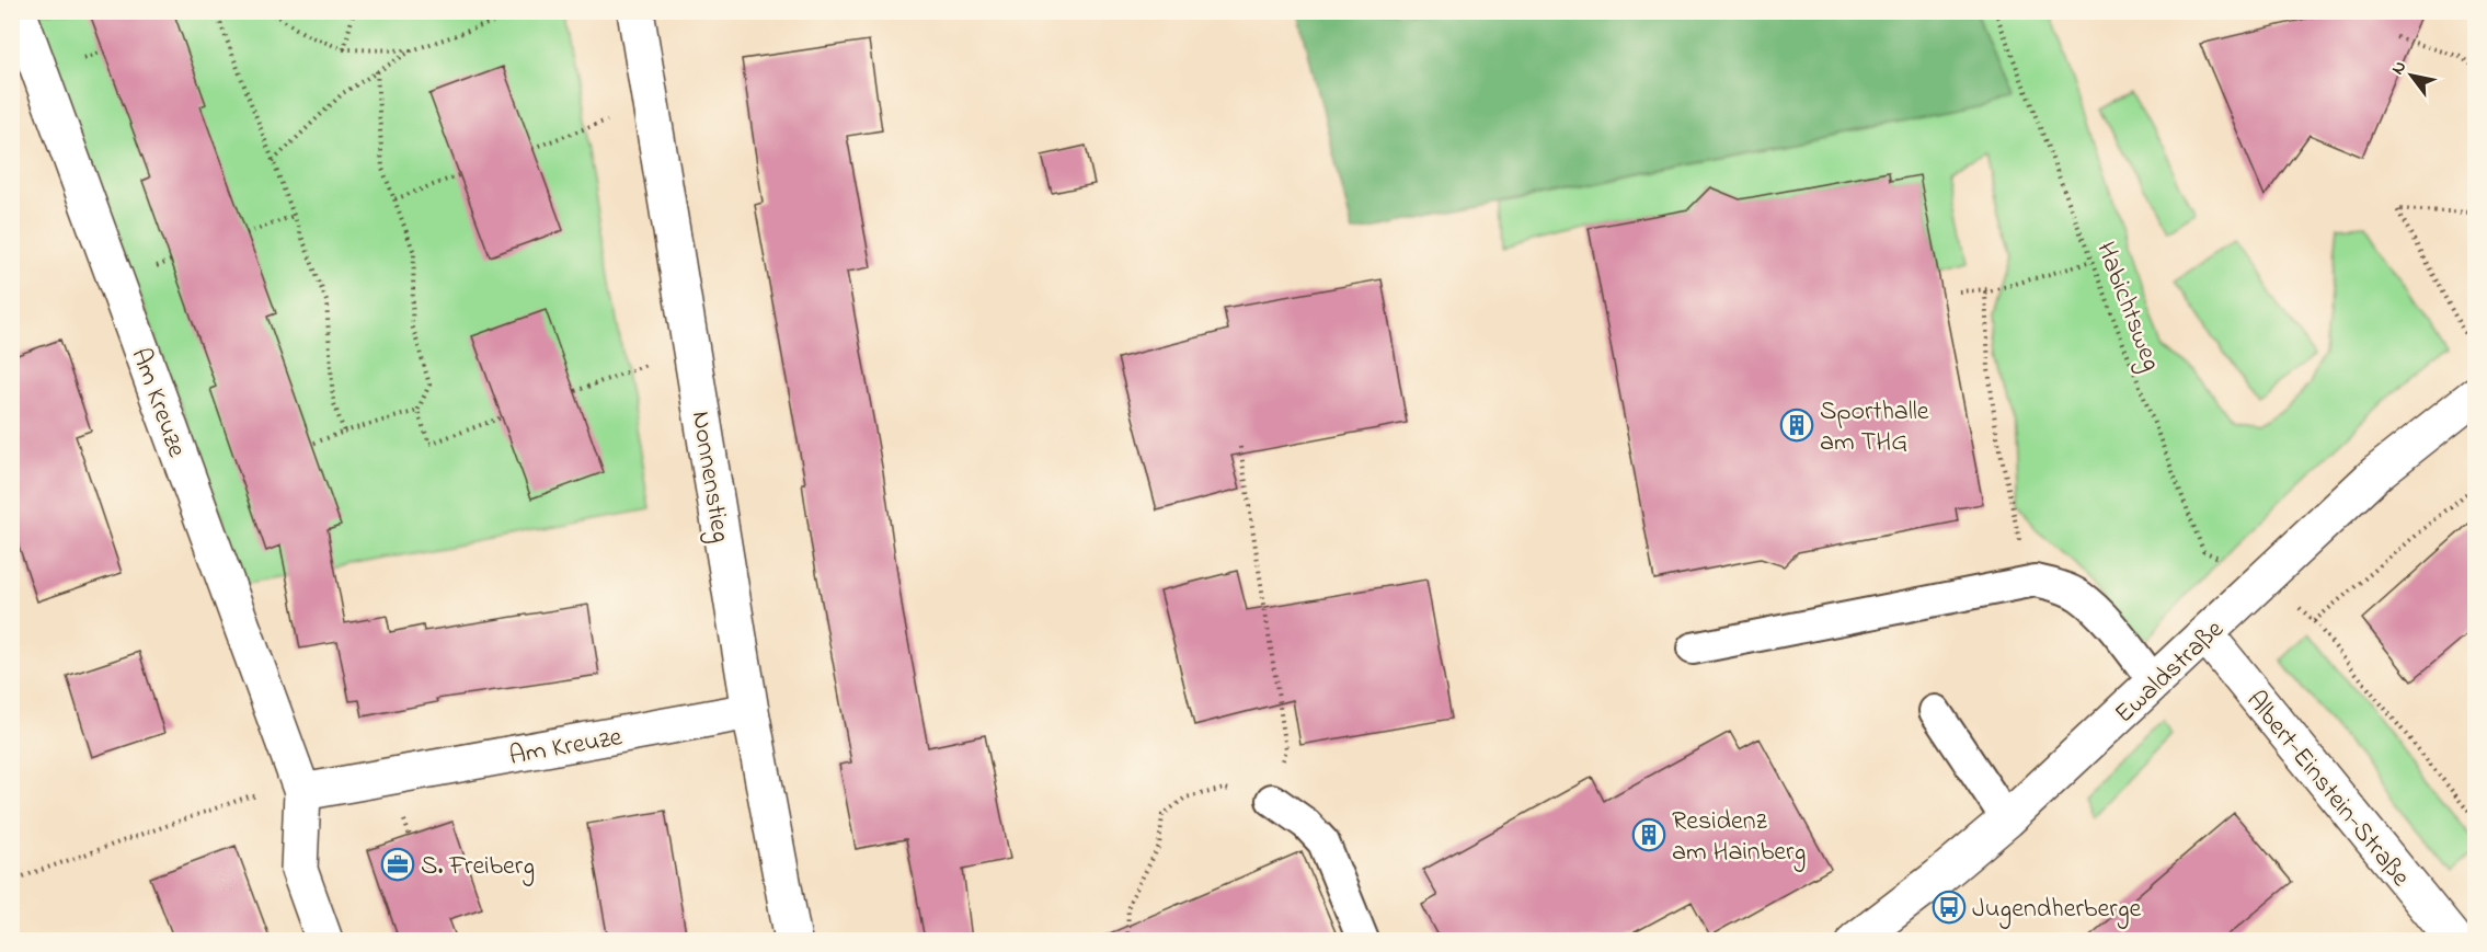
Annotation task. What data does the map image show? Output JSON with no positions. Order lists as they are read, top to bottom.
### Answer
{
  "streets": {
    "street": [
      "Am Kreuze",
      "Nonnenstieg",
      "Ewaldstraße",
      "Albert-Einstein-Straße"
    ],
    "path": ["Habichtsweg"]
  },
  "crossings": [
    ["Habichtsweg", "Ewaldstraße"],
    ["Am Kreuze", "Nonnenstieg"],
    ["Ewaldstraße", "Albert-Einstein-Straße"]
  ],
  "places": {
    "building": ["Sporthalle am THG", "Residenz am Hainberg"],
    "office": ["S. Freiberg"],
    "bus stop": ["Jugendherberge"]
  },
  "north": "top left"
}
